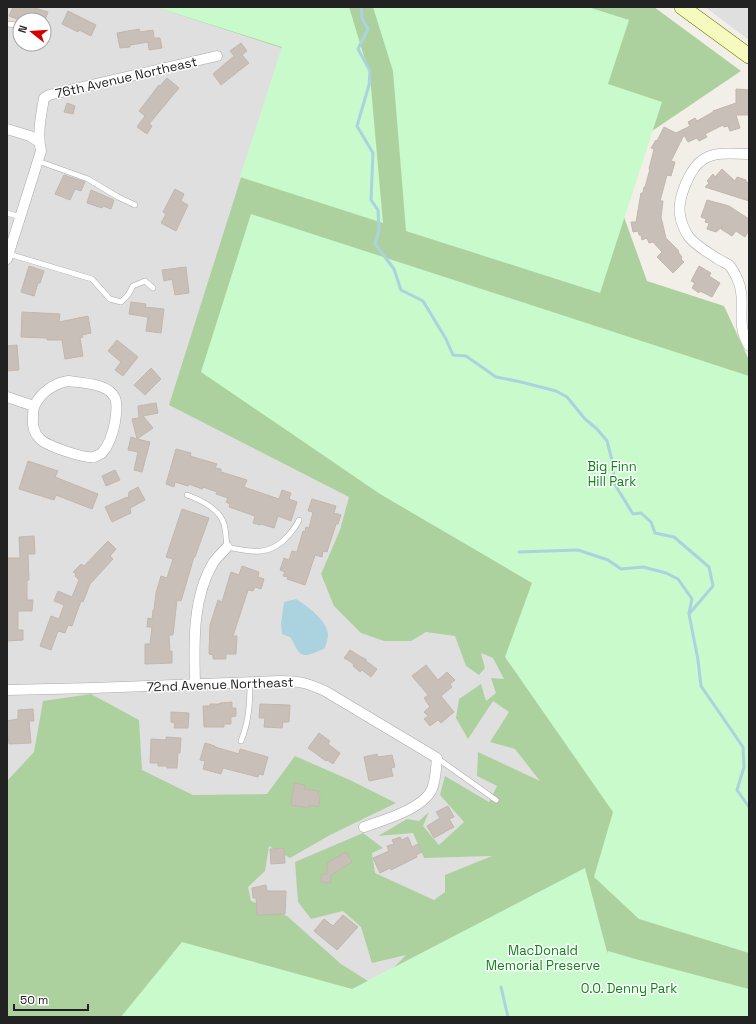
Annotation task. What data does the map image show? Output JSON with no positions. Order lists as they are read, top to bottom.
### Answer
{
  "streets": {
    "street": ["76th Avenue Northeast", "72nd Avenue Northeast"]
  },
  "parks": ["Big Finn Hill Park", "MacDonald Memorial Preserve", "O.O. Denny Park"],
  "scale_bar": "50 m",
  "north": "left"
}
